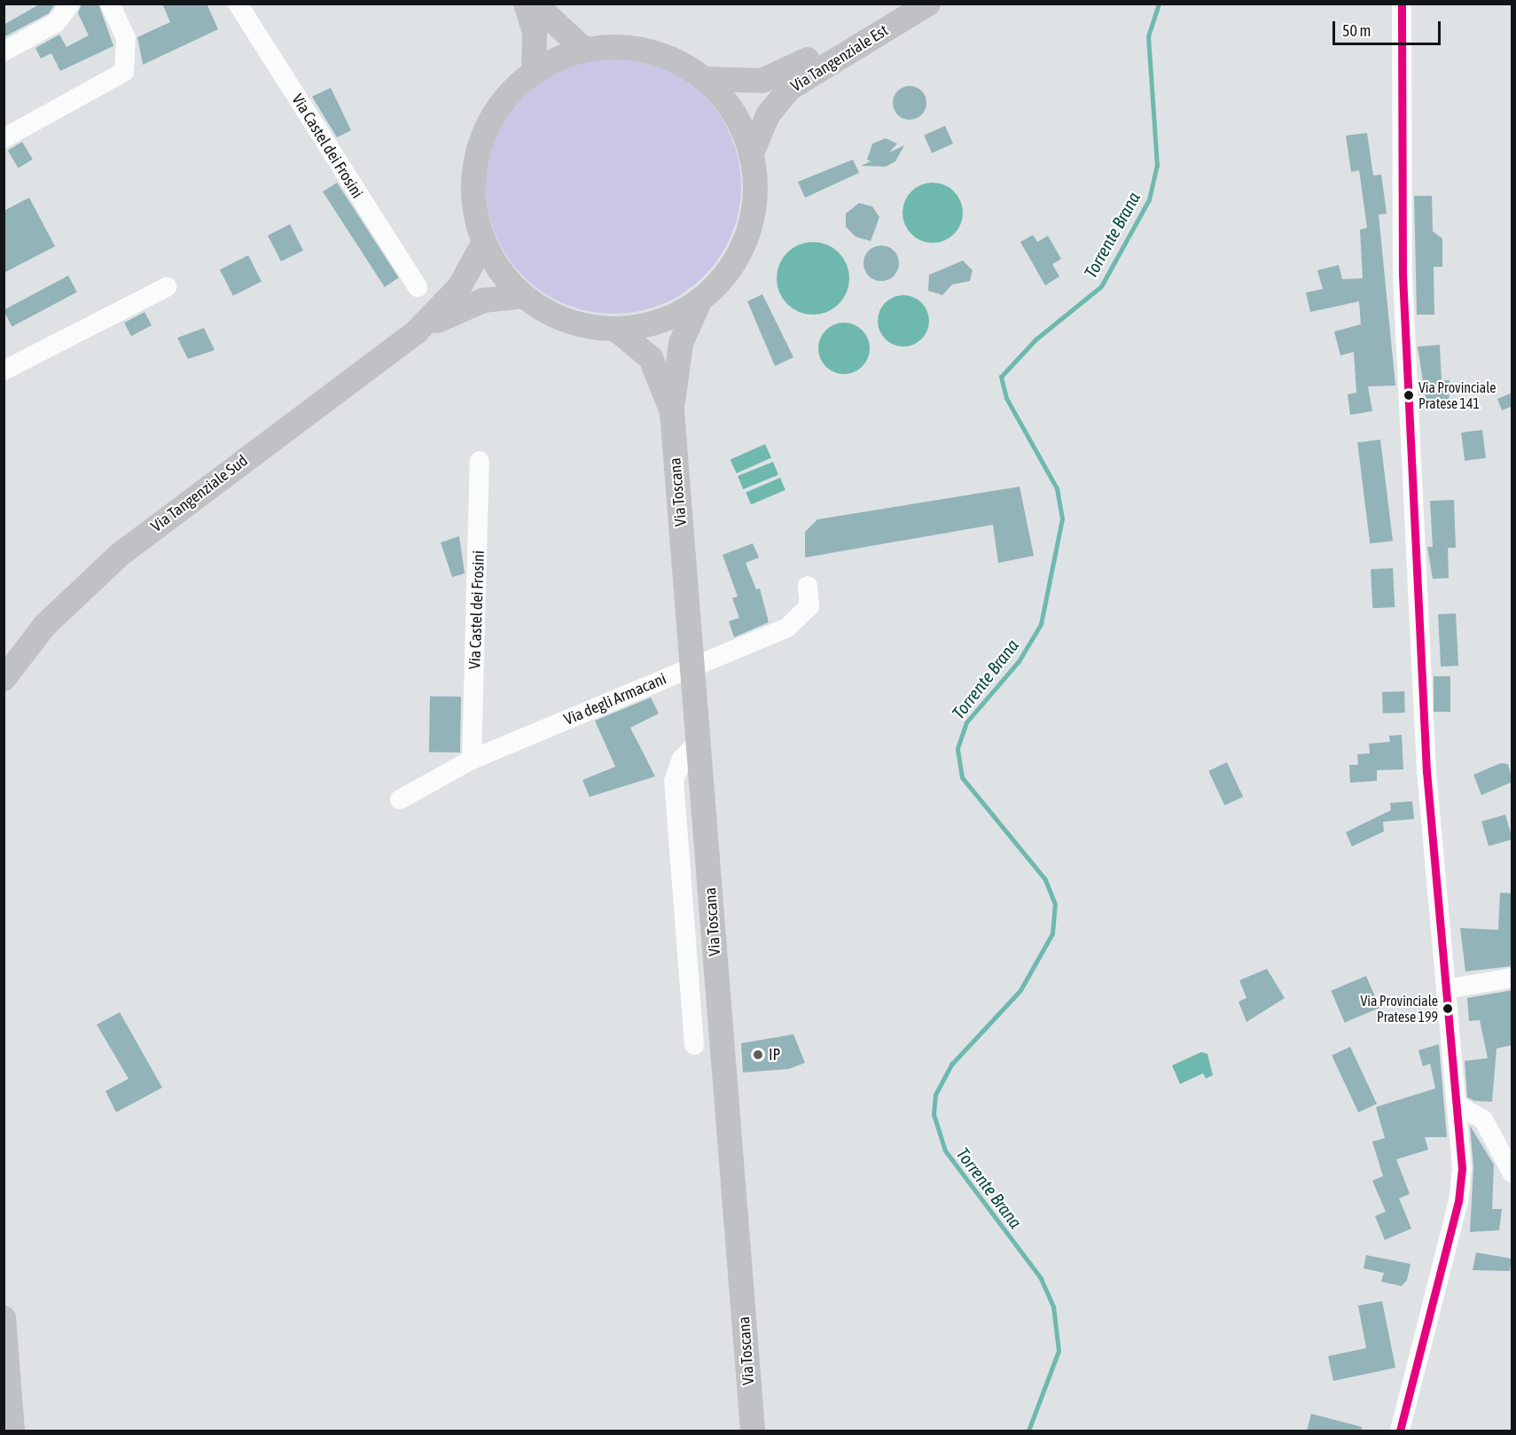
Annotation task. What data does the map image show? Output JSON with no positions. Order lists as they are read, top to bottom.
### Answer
{
  "streets": {
    "main road": ["Via Tangenziale Est", "Via Toscana", "Via Tangenziale Sud"],
    "street": ["Via Castel dei Frosini", "Via degli Armacani"]
  },
  "crossings": [
    ["Via Castel dei Frosini", "Via degli Armacani"],
    ["Via Toscana", "Via degli Armacani"]
  ],
  "water": ["Torrente Brana"],
  "places": ["Via Provinciale Pratese 141", "Via Provinciale Pratese 199", "IP"],
  "scale_bar": "50 m"
}
